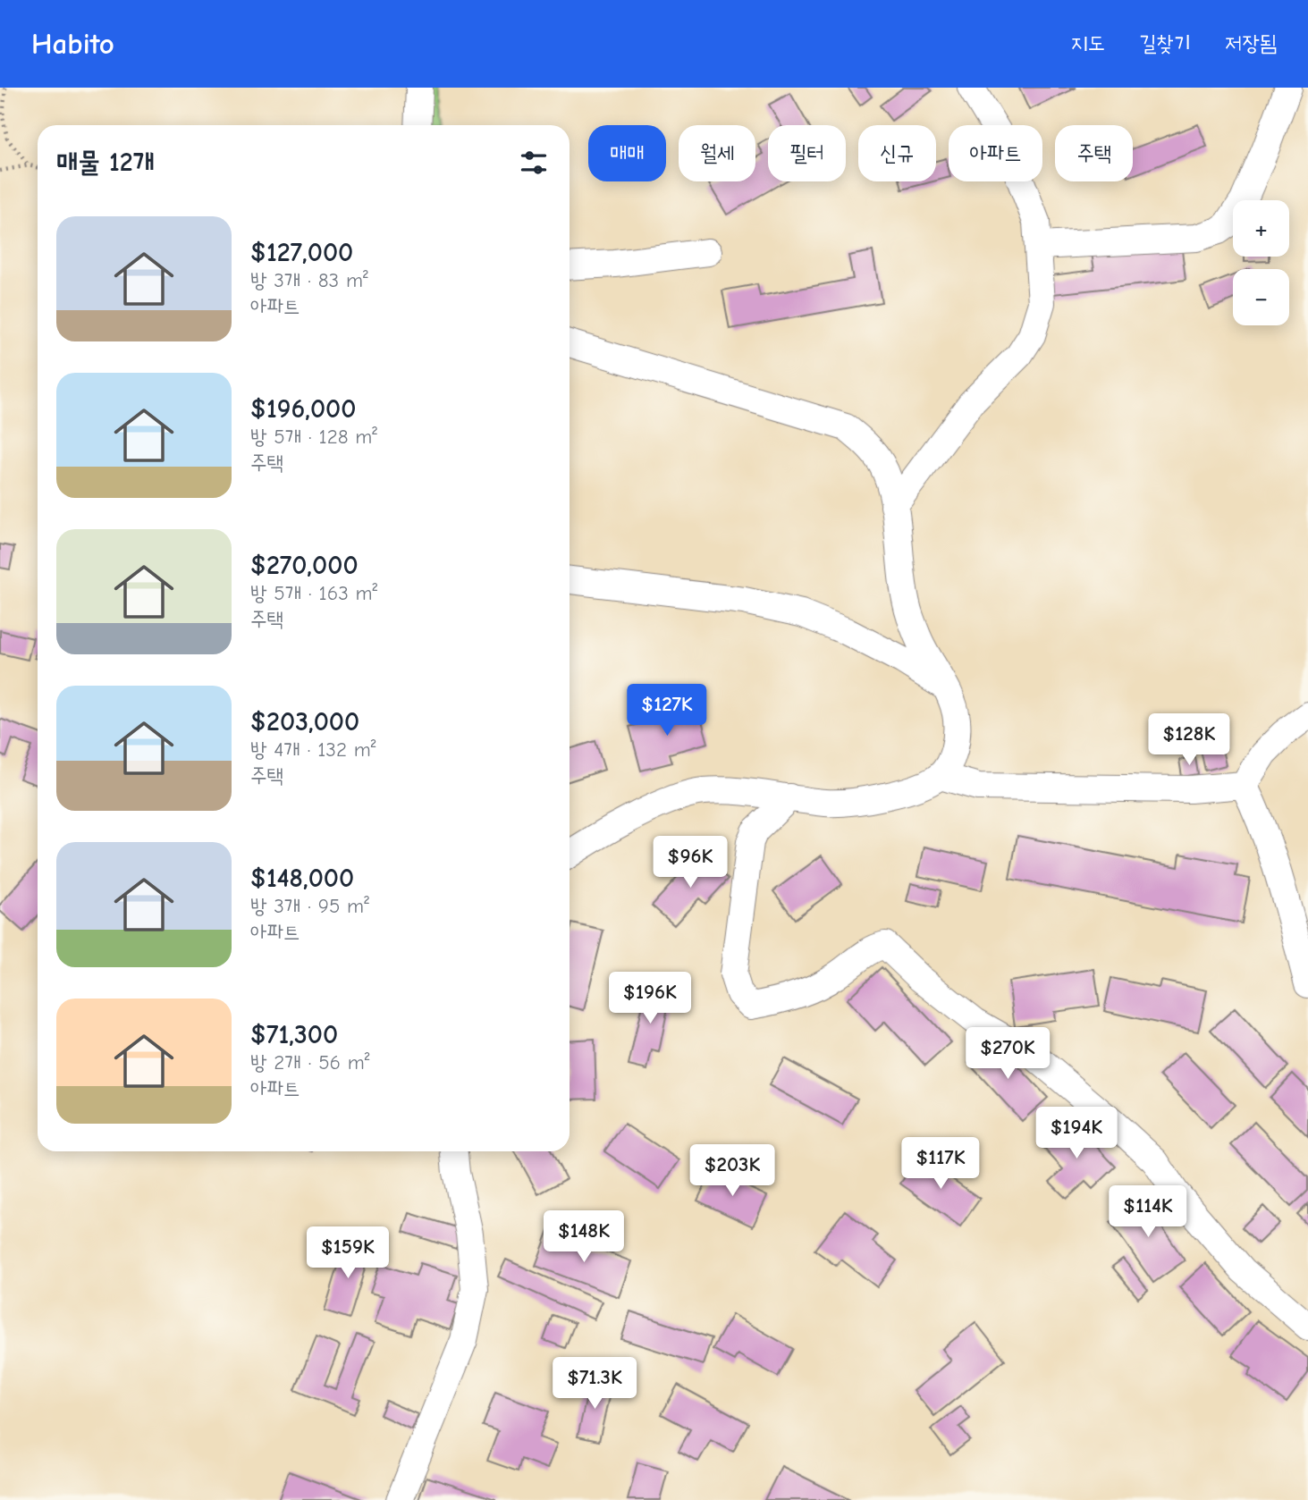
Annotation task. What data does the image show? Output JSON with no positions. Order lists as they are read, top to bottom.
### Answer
{
  "page": {
    "header": "Habito",
    "nav": ["지도", "길찾기", "저장됨"],
    "chip": [
      "매매",
      "월세",
      "필터",
      "신규",
      "아파트",
      "주택"
    ],
    "heading": "매물 12개",
    "map_buttons": ["+", "−"],
    "list": [
      {
        "name": "$127,000",
        "note": "방 3개 · 83 m² · 아파트"
      },
      {
        "name": "$196,000",
        "note": "방 5개 · 128 m² · 주택"
      },
      {
        "name": "$270,000",
        "note": "방 5개 · 163 m² · 주택"
      },
      {
        "name": "$203,000",
        "note": "방 4개 · 132 m² · 주택"
      },
      {
        "name": "$148,000",
        "note": "방 3개 · 95 m² · 아파트"
      },
      {
        "name": "$71,300",
        "note": "방 2개 · 56 m² · 아파트"
      }
    ],
    "price": [
      "$127K",
      "$128K",
      "$96K",
      "$196K",
      "$270K",
      "$194K",
      "$117K",
      "$203K",
      "$114K",
      "$148K",
      "$159K",
      "$71.3K"
    ]
  }
}
